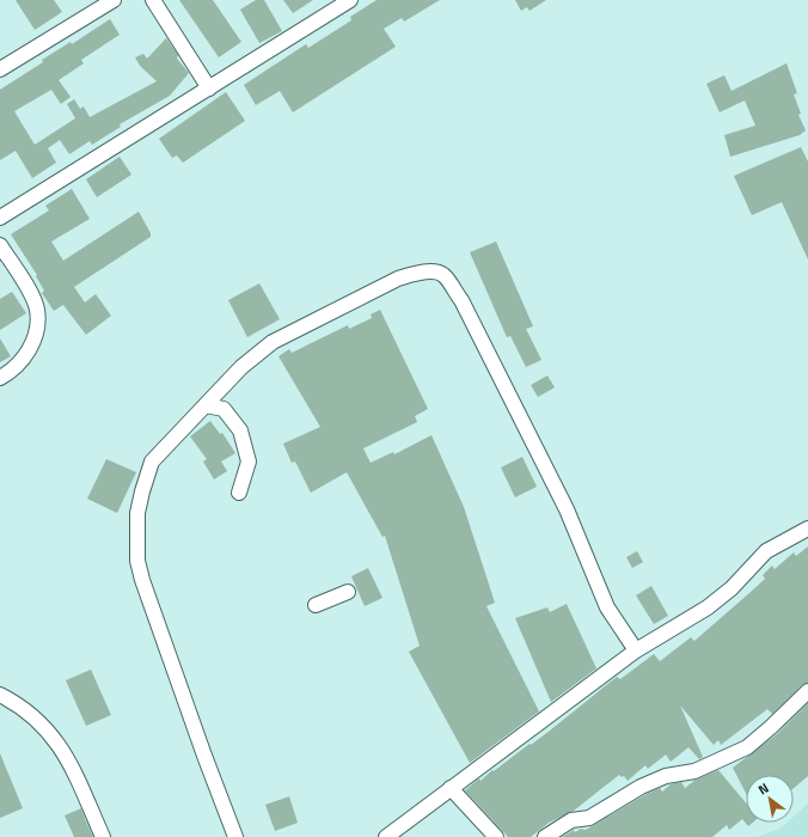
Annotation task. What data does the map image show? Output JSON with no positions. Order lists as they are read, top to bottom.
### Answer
{
  "north": "top left"
}
